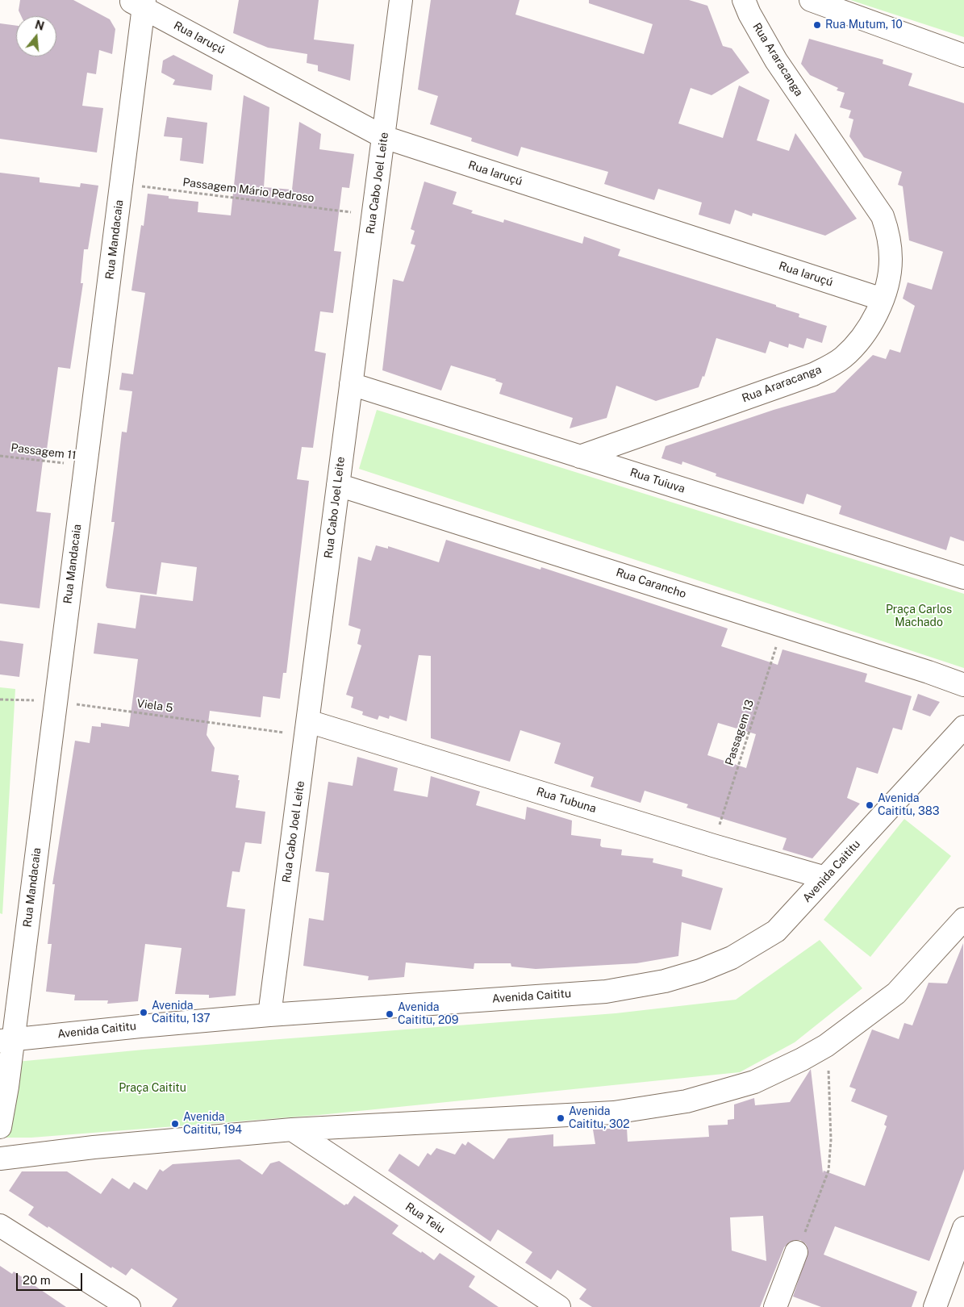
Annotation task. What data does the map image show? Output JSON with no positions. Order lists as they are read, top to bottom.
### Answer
{
  "streets": {
    "street": [
      "Rua Iaruçú",
      "Rua Araracanga",
      "Rua Cabo Joel Leite",
      "Rua Mandacaia",
      "Rua Tuiuva",
      "Rua Carancho",
      "Rua Tubuna",
      "Avenida Caititu",
      "Rua Teiu"
    ],
    "path": [
      "Passagem Mário Pedroso",
      "Passagem 11",
      "Viela 5",
      "Passagem 13"
    ]
  },
  "crossings": [
    ["Rua Iaruçú", "Rua Araracanga"],
    ["Rua Iaruçú", "Rua Cabo Joel Leite"],
    ["Rua Iaruçú", "Rua Mandacaia"],
    ["Rua Araracanga", "Rua Tuiuva"],
    ["Rua Cabo Joel Leite", "Passagem Mário Pedroso"],
    ["Rua Cabo Joel Leite", "Rua Tuiuva"],
    ["Rua Cabo Joel Leite", "Rua Carancho"],
    ["Rua Cabo Joel Leite", "Viela 5"],
    ["Rua Cabo Joel Leite", "Rua Tubuna"],
    ["Rua Cabo Joel Leite", "Avenida Caititu"],
    ["Passagem Mário Pedroso", "Rua Mandacaia"],
    ["Rua Mandacaia", "Passagem 11"],
    ["Rua Mandacaia", "Viela 5"],
    ["Rua Mandacaia", "Avenida Caititu"],
    ["Rua Carancho", "Passagem 13"],
    ["Viela 5", "Rua Tubuna"],
    ["Passagem 13", "Rua Tubuna"],
    ["Rua Tubuna", "Avenida Caititu"]
  ],
  "parks": ["Praça Carlos Machado", "Praça Caititu"],
  "places": [
    "Rua Mutum, 10",
    "Avenida Caititu, 383",
    "Avenida Caititu, 137",
    "Avenida Caititu, 209",
    "Avenida Caititu, 302",
    "Avenida Caititu, 194"
  ],
  "scale_bar": "20 m",
  "north": "top"
}
